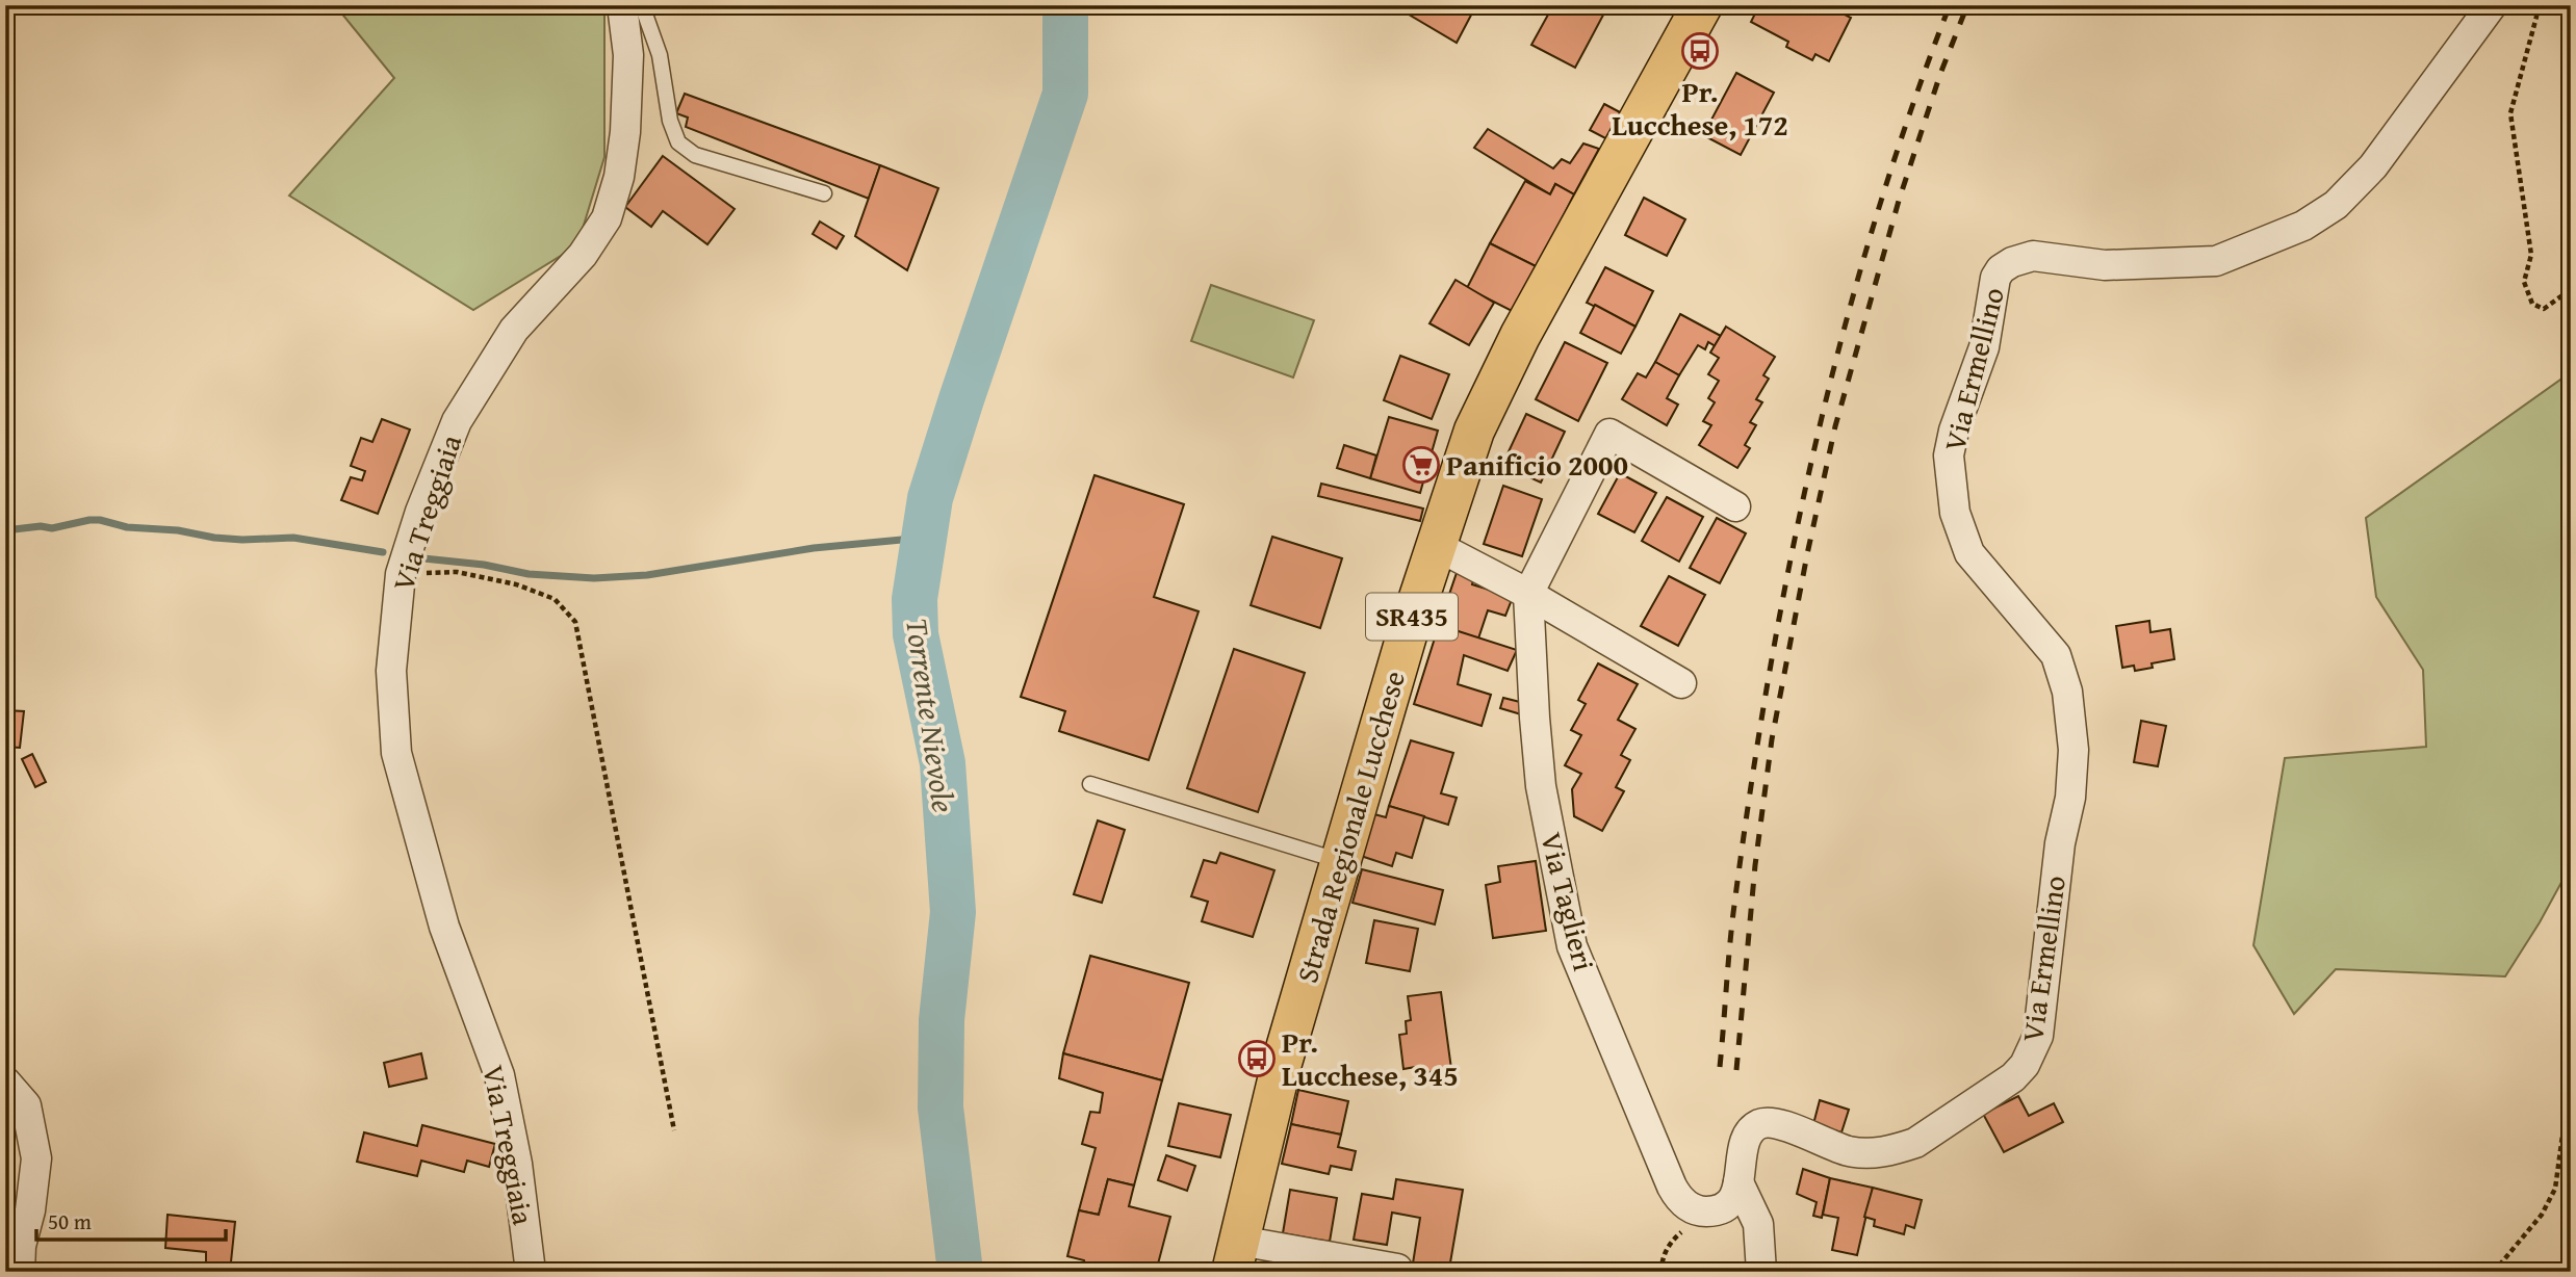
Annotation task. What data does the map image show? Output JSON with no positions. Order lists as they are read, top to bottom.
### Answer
{
  "streets": {
    "main road": ["SR435", "Strada Regionale Lucchese"],
    "street": ["Via Ermellino", "Via Treggiaia", "Via Taglieri"]
  },
  "water": ["Torrente Nievole"],
  "places": {
    "bus stop": ["Pr. Lucchese, 172", "Pr. Lucchese, 345"],
    "supermarket": ["Panificio 2000"]
  },
  "scale_bar": "50 m"
}
